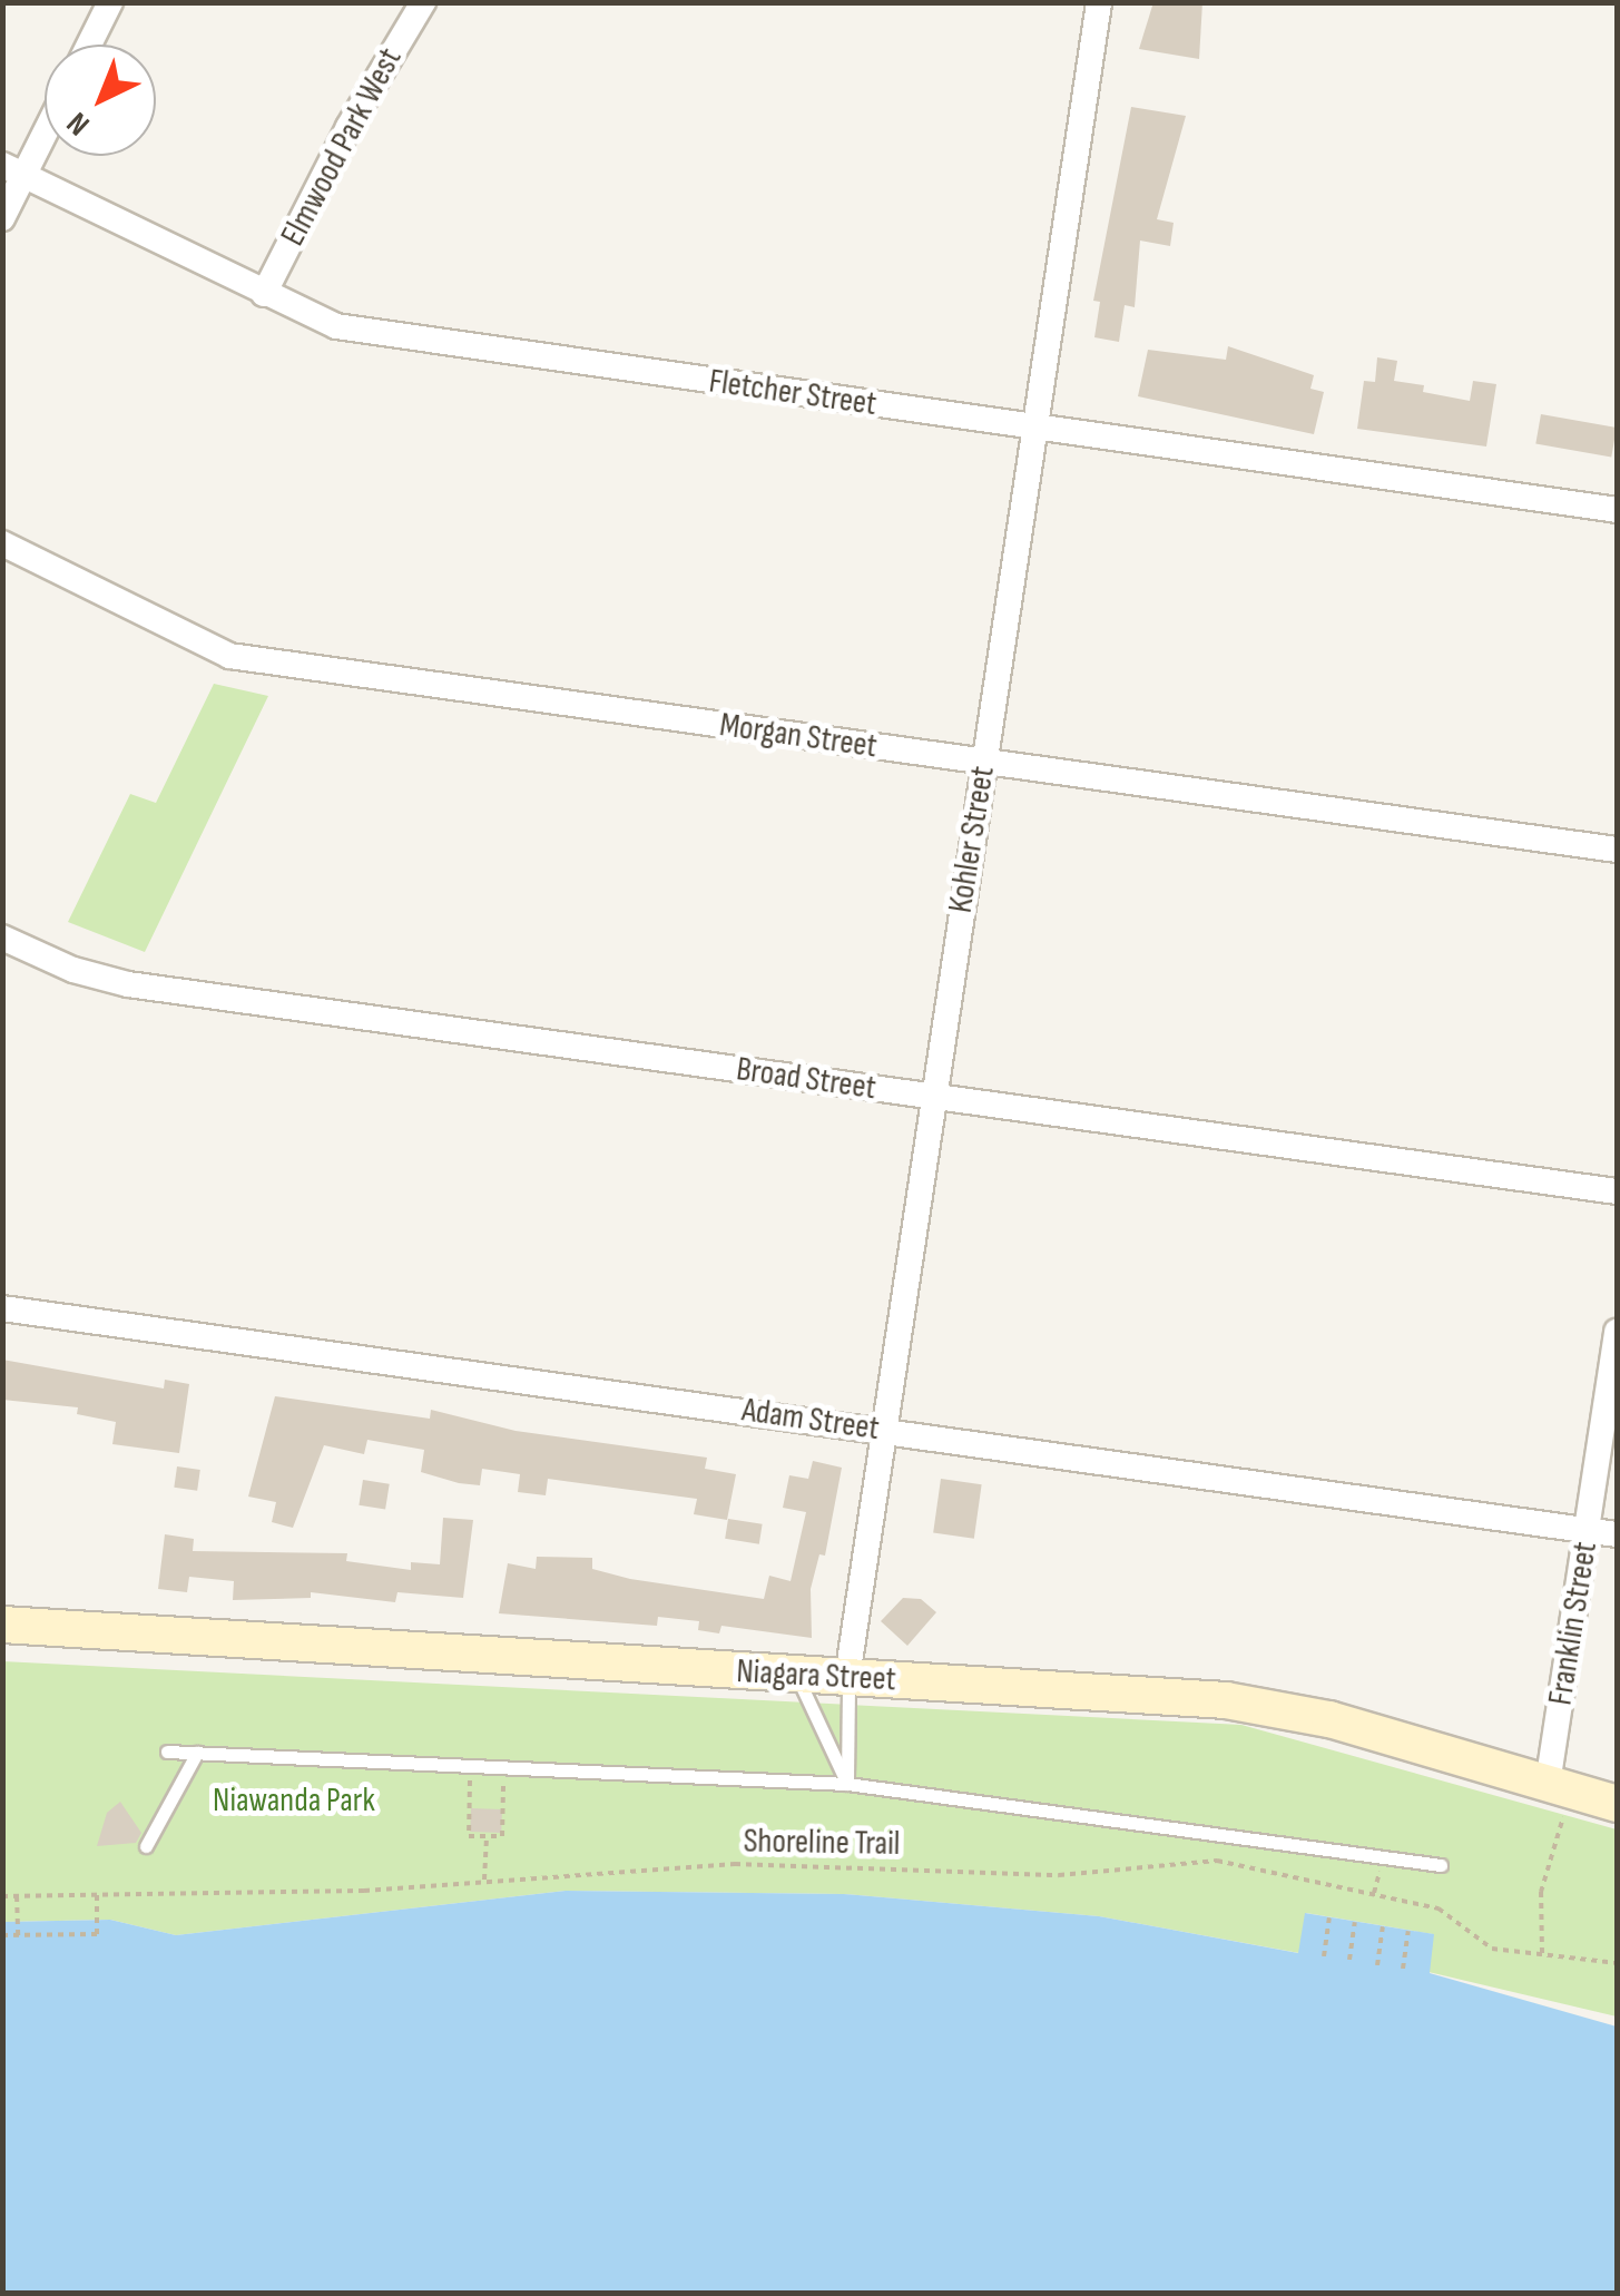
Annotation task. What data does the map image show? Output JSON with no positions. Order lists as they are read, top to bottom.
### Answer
{
  "streets": {
    "main road": ["Niagara Street"],
    "street": [
      "Elmwood Park West",
      "Fletcher Street",
      "Morgan Street",
      "Kohler Street",
      "Broad Street",
      "Adam Street",
      "Franklin Street"
    ],
    "path": ["Shoreline Trail"]
  },
  "crossings": [
    ["Elmwood Park West", "Fletcher Street"],
    ["Fletcher Street", "Kohler Street"],
    ["Morgan Street", "Kohler Street"],
    ["Kohler Street", "Broad Street"],
    ["Kohler Street", "Adam Street"],
    ["Kohler Street", "Niagara Street"],
    ["Adam Street", "Franklin Street"],
    ["Franklin Street", "Niagara Street"]
  ],
  "parks": ["Niawanda Park"],
  "north": "bottom left"
}
